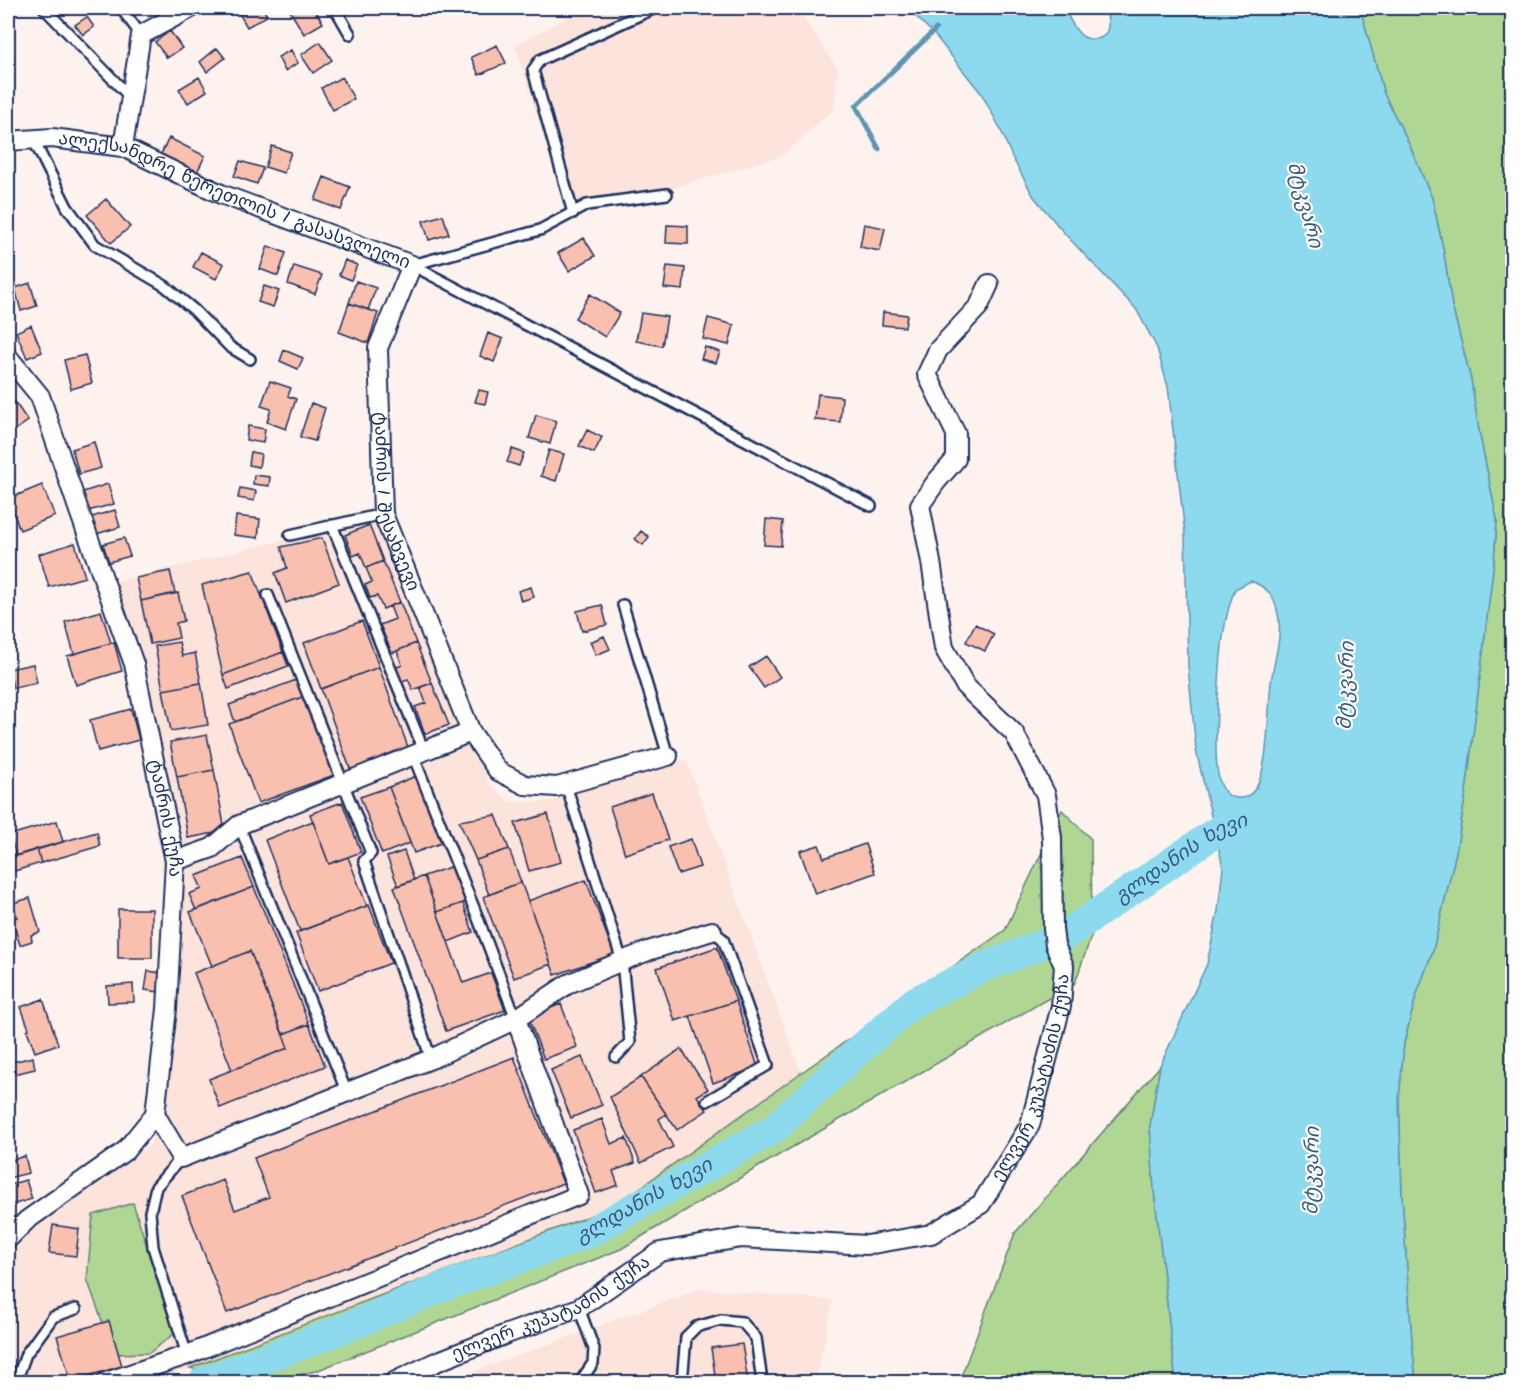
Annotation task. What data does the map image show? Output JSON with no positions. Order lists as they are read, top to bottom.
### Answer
{
  "streets": {
    "street": [
      "ალექსანდრე წერეთლის I გასასვლელი",
      "ტაძრის I შესახვევი",
      "ტაძრის ქუჩა",
      "ელვერ კუპატაძის ქუჩა"
    ]
  },
  "crossings": [
    ["ალექსანდრე წერეთლის I გასასვლელი", "ტაძრის I შესახვევი"]
  ],
  "water": ["მტკვარი", "გლდანის ხევი"]
}
